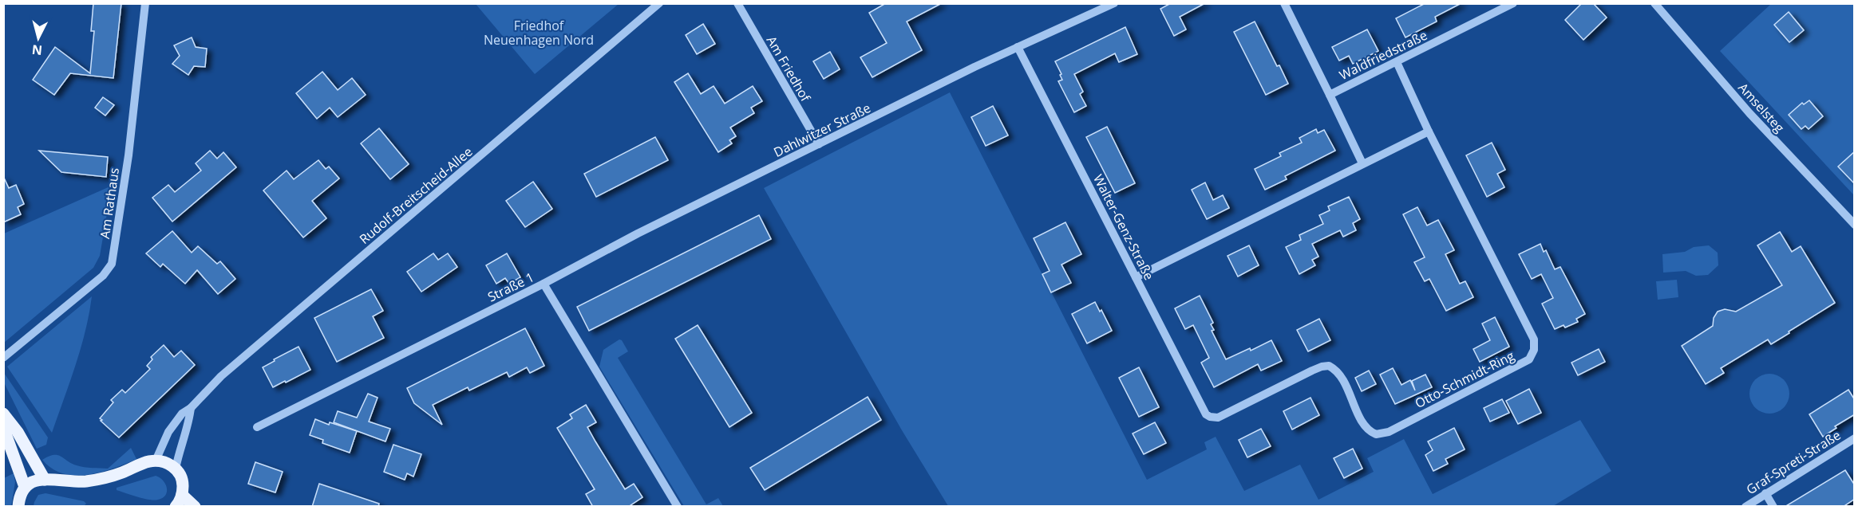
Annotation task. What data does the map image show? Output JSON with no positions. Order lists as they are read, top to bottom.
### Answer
{
  "streets": {
    "street": [
      "Waldfriedstraße",
      "Am Friedhof",
      "Amselsteg",
      "Dahlwitzer Straße",
      "Rudolf-Breitscheid-Allee",
      "Am Rathaus",
      "Walter-Genz-Straße",
      "Straße 1",
      "Otto-Schmidt-Ring",
      "Graf-Spreti-Straße"
    ]
  },
  "crossings": [
    ["Waldfriedstraße", "Otto-Schmidt-Ring"],
    ["Am Friedhof", "Dahlwitzer Straße"],
    ["Dahlwitzer Straße", "Walter-Genz-Straße"],
    ["Dahlwitzer Straße", "Straße 1"],
    ["Walter-Genz-Straße", "Otto-Schmidt-Ring"]
  ],
  "parks": ["Friedhof Neuenhagen Nord"],
  "north": "bottom"
}
